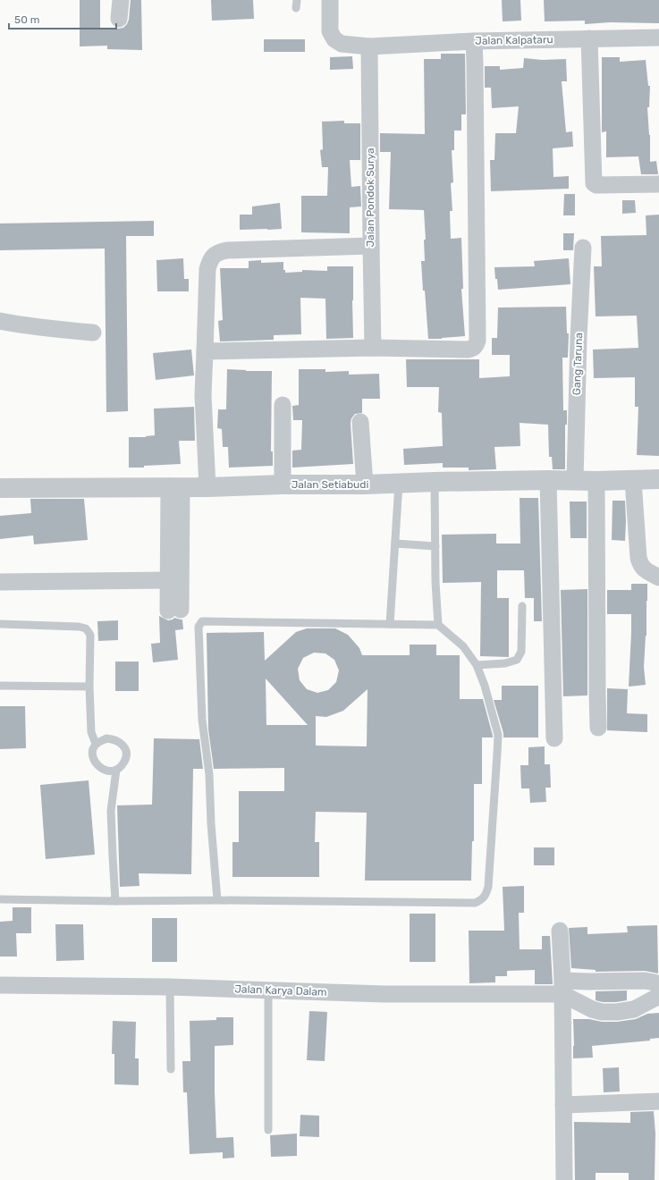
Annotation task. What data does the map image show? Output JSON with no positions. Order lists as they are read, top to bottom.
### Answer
{
  "streets": {
    "street": [
      "Jalan Kalpataru",
      "Jalan Pondok Surya",
      "Gang Taruna",
      "Jalan Setiabudi",
      "Jalan Karya Dalam"
    ]
  },
  "crossings": [
    ["Jalan Kalpataru", "Jalan Pondok Surya"],
    ["Gang Taruna", "Jalan Setiabudi"]
  ],
  "scale_bar": "50 m"
}
